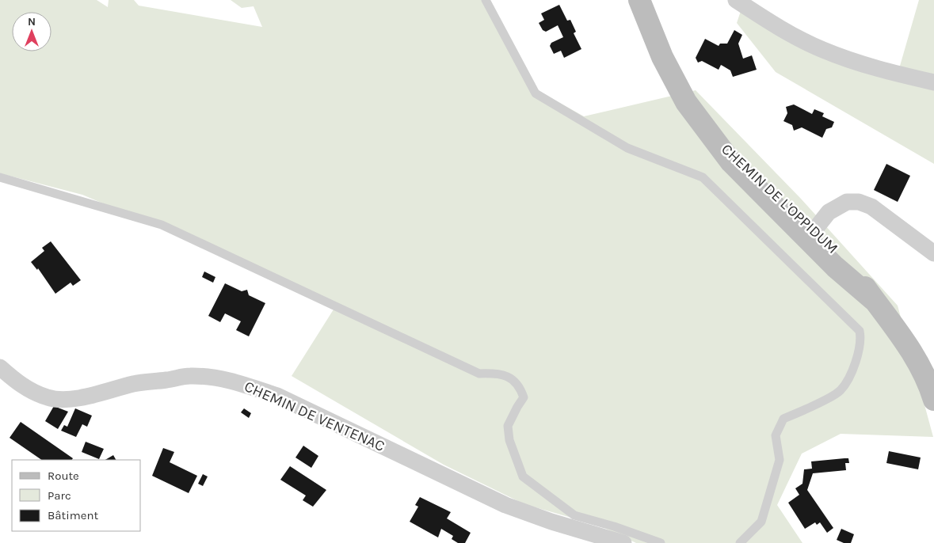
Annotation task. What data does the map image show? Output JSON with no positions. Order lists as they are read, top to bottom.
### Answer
{
  "streets": {
    "street": ["CHEMIN DE L'OPPIDUM", "CHEMIN DE VENTENAC"]
  },
  "legend": ["Route", "Parc", "Bâtiment"],
  "north": "top"
}
